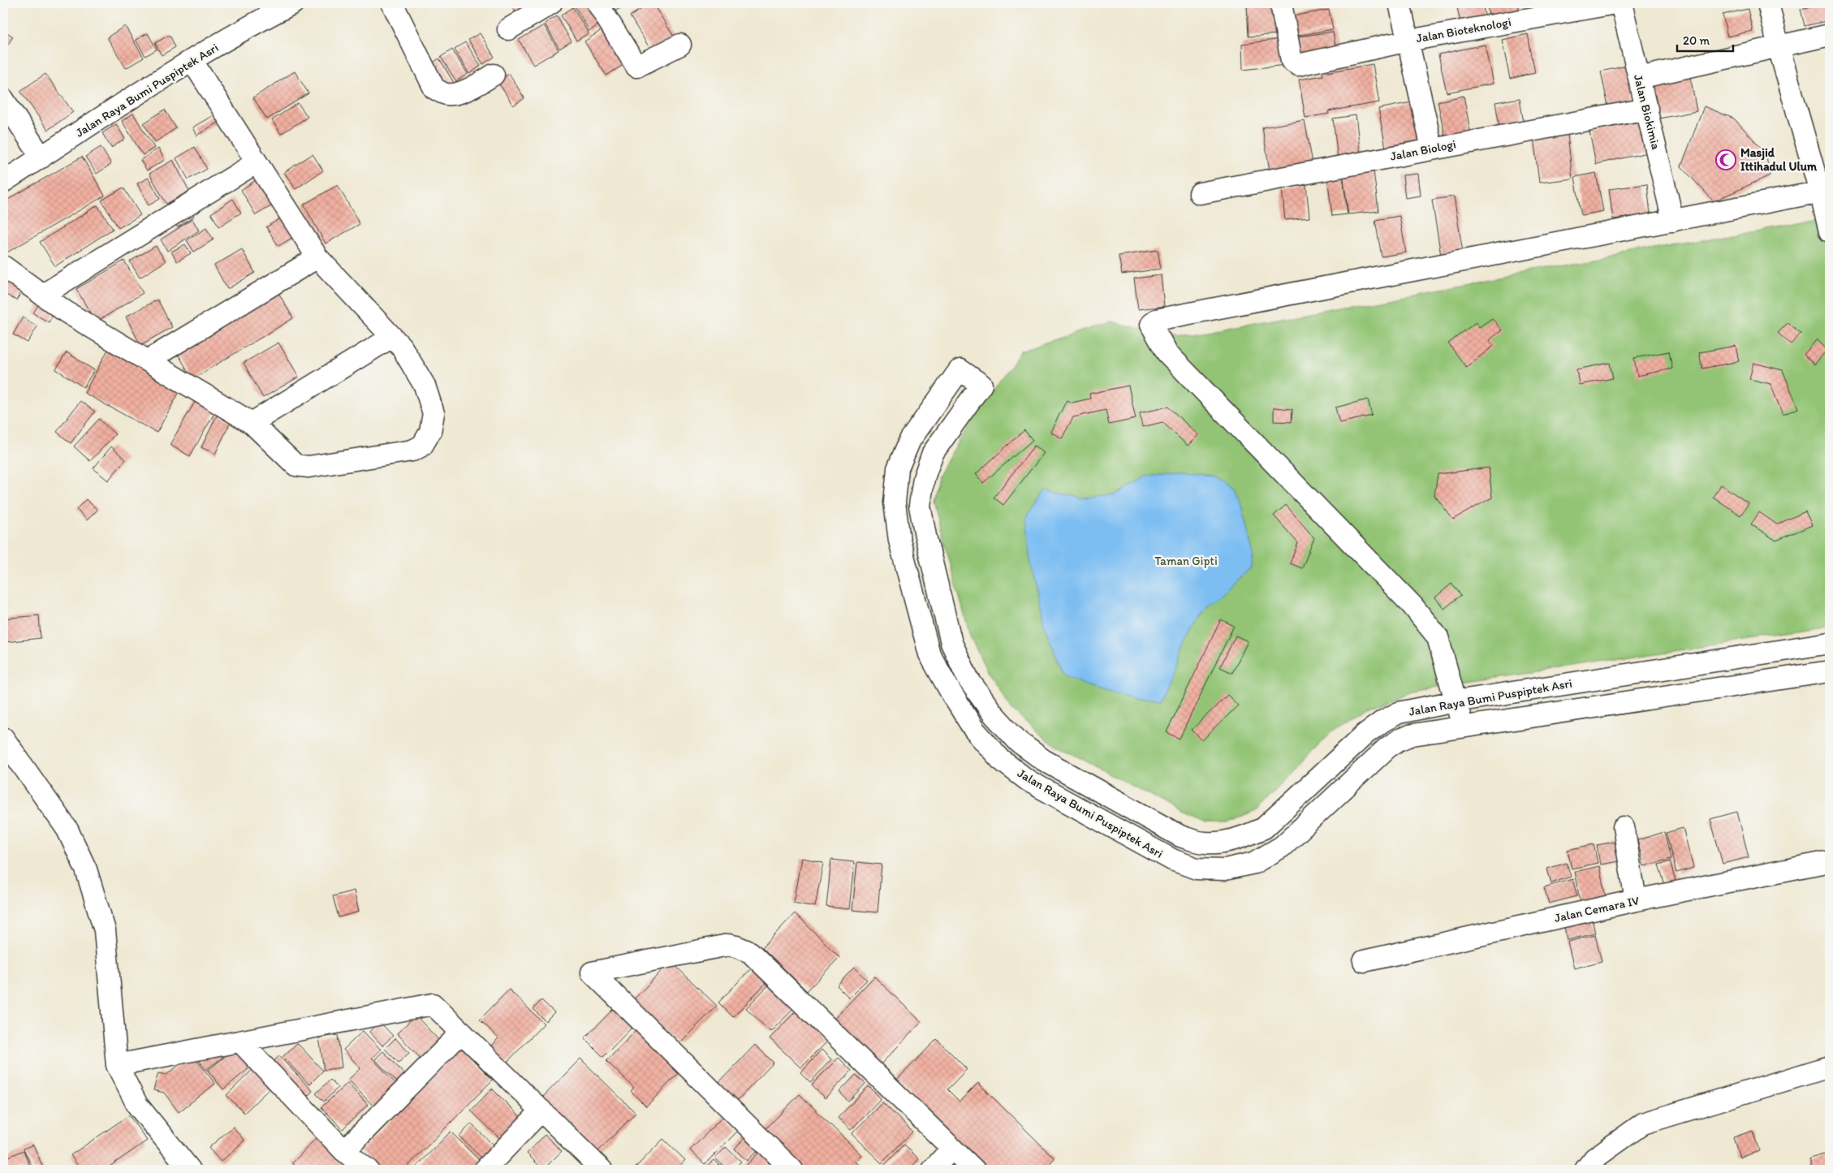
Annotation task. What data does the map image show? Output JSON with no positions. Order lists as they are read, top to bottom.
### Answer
{
  "streets": {
    "street": [
      "Jalan Bioteknologi",
      "Jalan Raya Bumi Puspiptek Asri",
      "Jalan Biokimia",
      "Jalan Biologi",
      "Jalan Cemara IV"
    ]
  },
  "crossings": [
    ["Jalan Bioteknologi", "Jalan Biologi"],
    ["Jalan Biokimia", "Jalan Biologi"]
  ],
  "parks": ["Taman Gipti"],
  "places": {
    "mosque": ["Masjid Ittihadul Ulum"]
  },
  "scale_bar": "20 m"
}
